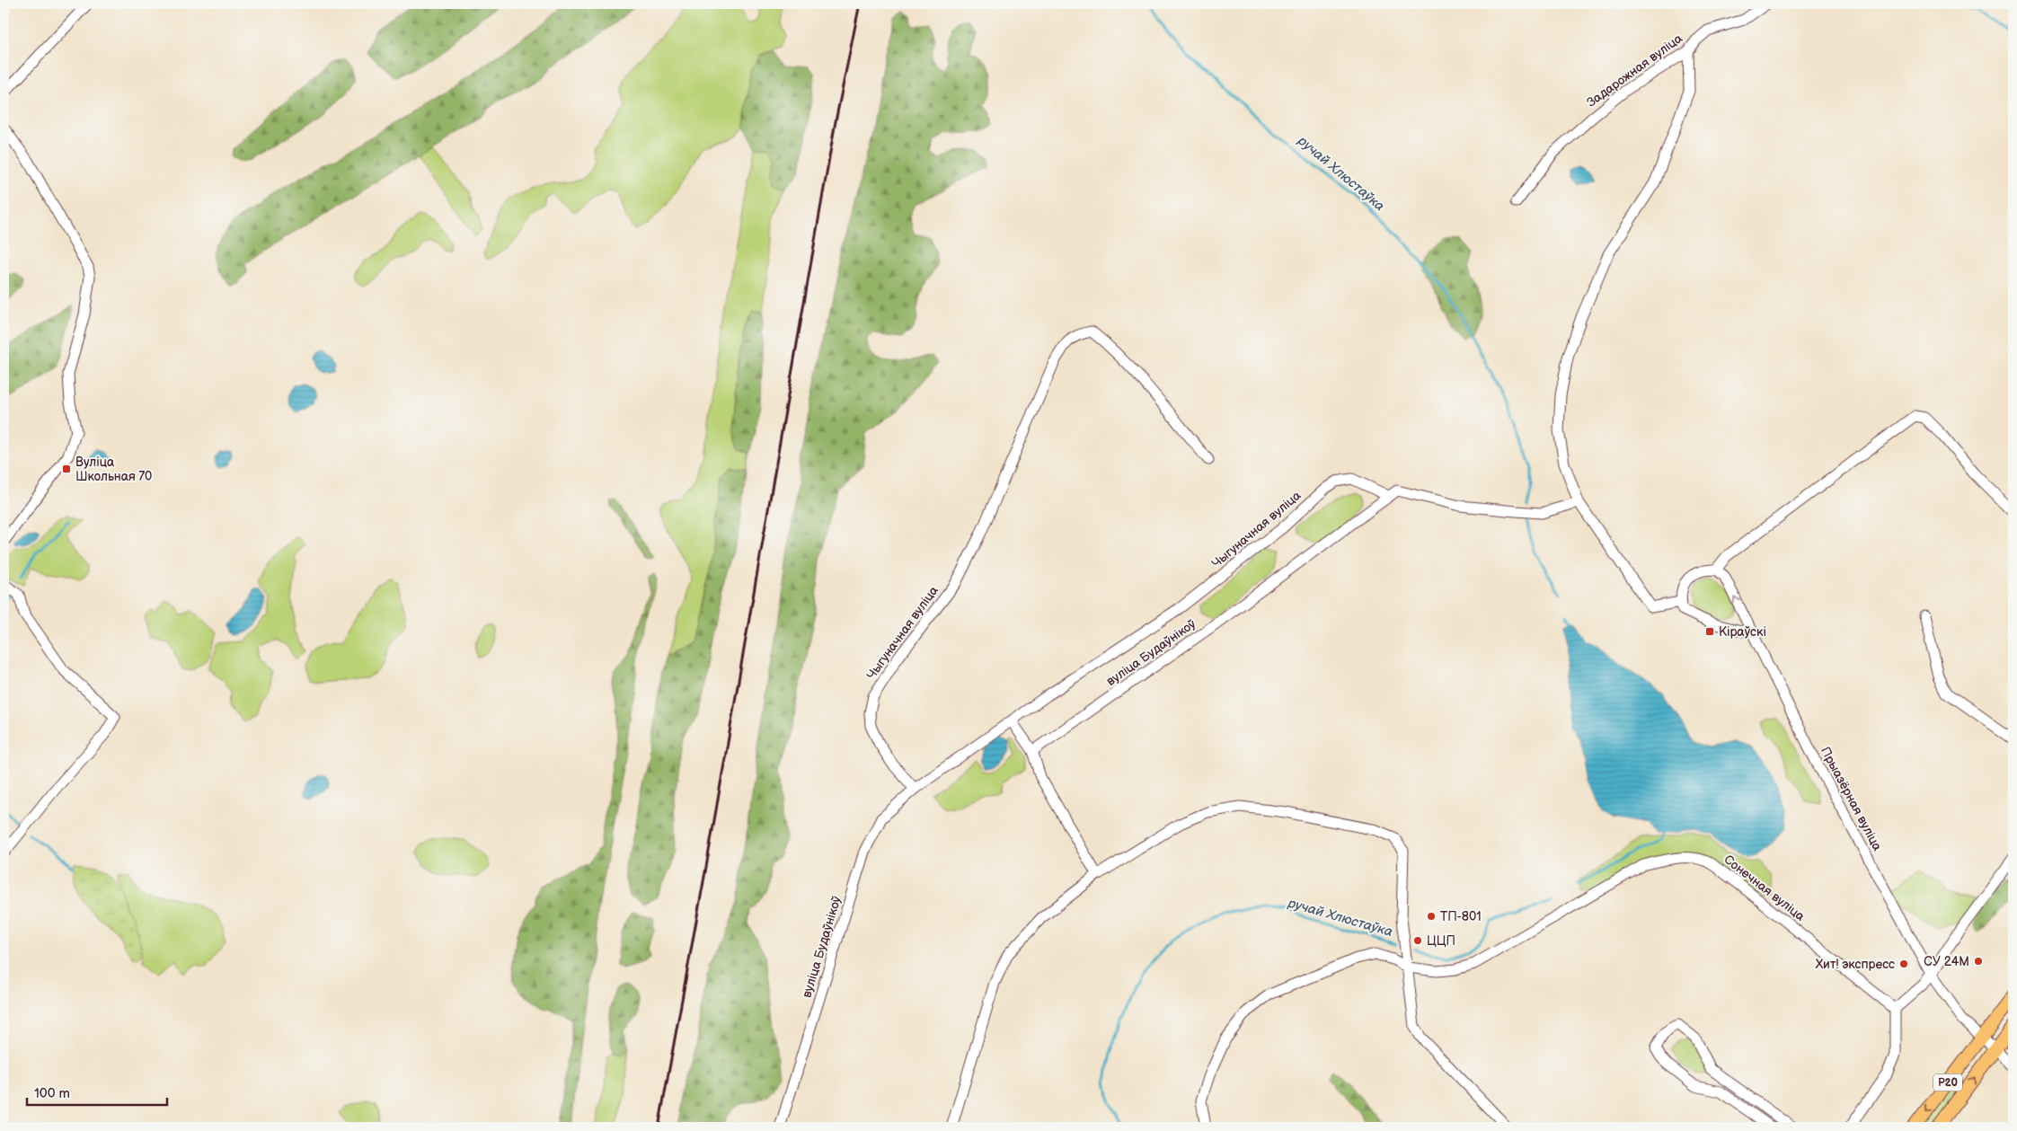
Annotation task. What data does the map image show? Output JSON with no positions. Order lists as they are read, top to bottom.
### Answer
{
  "streets": {
    "main road": ["Р20"],
    "street": [
      "Задарожная вуліца",
      "Чыгуначная вуліца",
      "вуліца Будаўнікоў",
      "Прыазёрная вуліца",
      "Сонечная вуліца"
    ]
  },
  "crossings": [
    ["Чыгуначная вуліца", "вуліца Будаўнікоў"],
    ["Прыазёрная вуліца", "Р20"]
  ],
  "water": ["ручай Хлюстаўка"],
  "places": {
    "transit": ["Вуліца Школьная 70", "Кіраўскі"],
    "other": [
      "ТП-801",
      "ЦЦП",
      "СУ 24М",
      "Хит! экспресс"
    ]
  },
  "scale_bar": "100 m"
}
